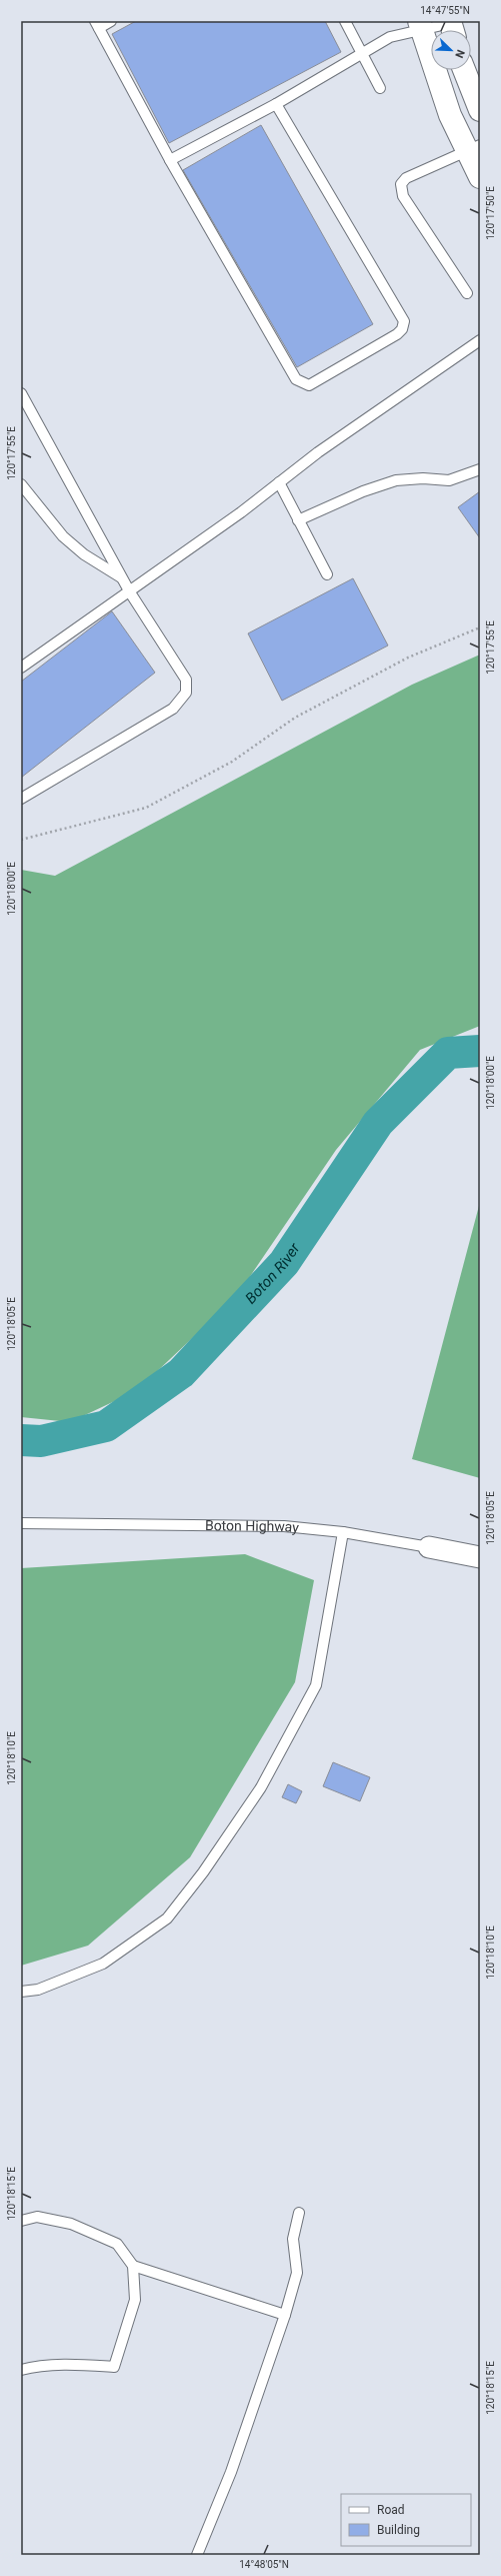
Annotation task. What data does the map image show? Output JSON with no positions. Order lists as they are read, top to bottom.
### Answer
{
  "streets": {
    "street": ["Boton Highway"]
  },
  "water": ["Boton River"],
  "legend": ["Road", "Building"],
  "north": "bottom right",
  "coordinates": [
    "14°47'55\"N",
    "120°17'50\"E",
    "120°17'55\"E",
    "120°18'00\"E",
    "120°18'05\"E",
    "120°18'10\"E",
    "120°18'15\"E",
    "14°48'05\"N"
  ]
}
